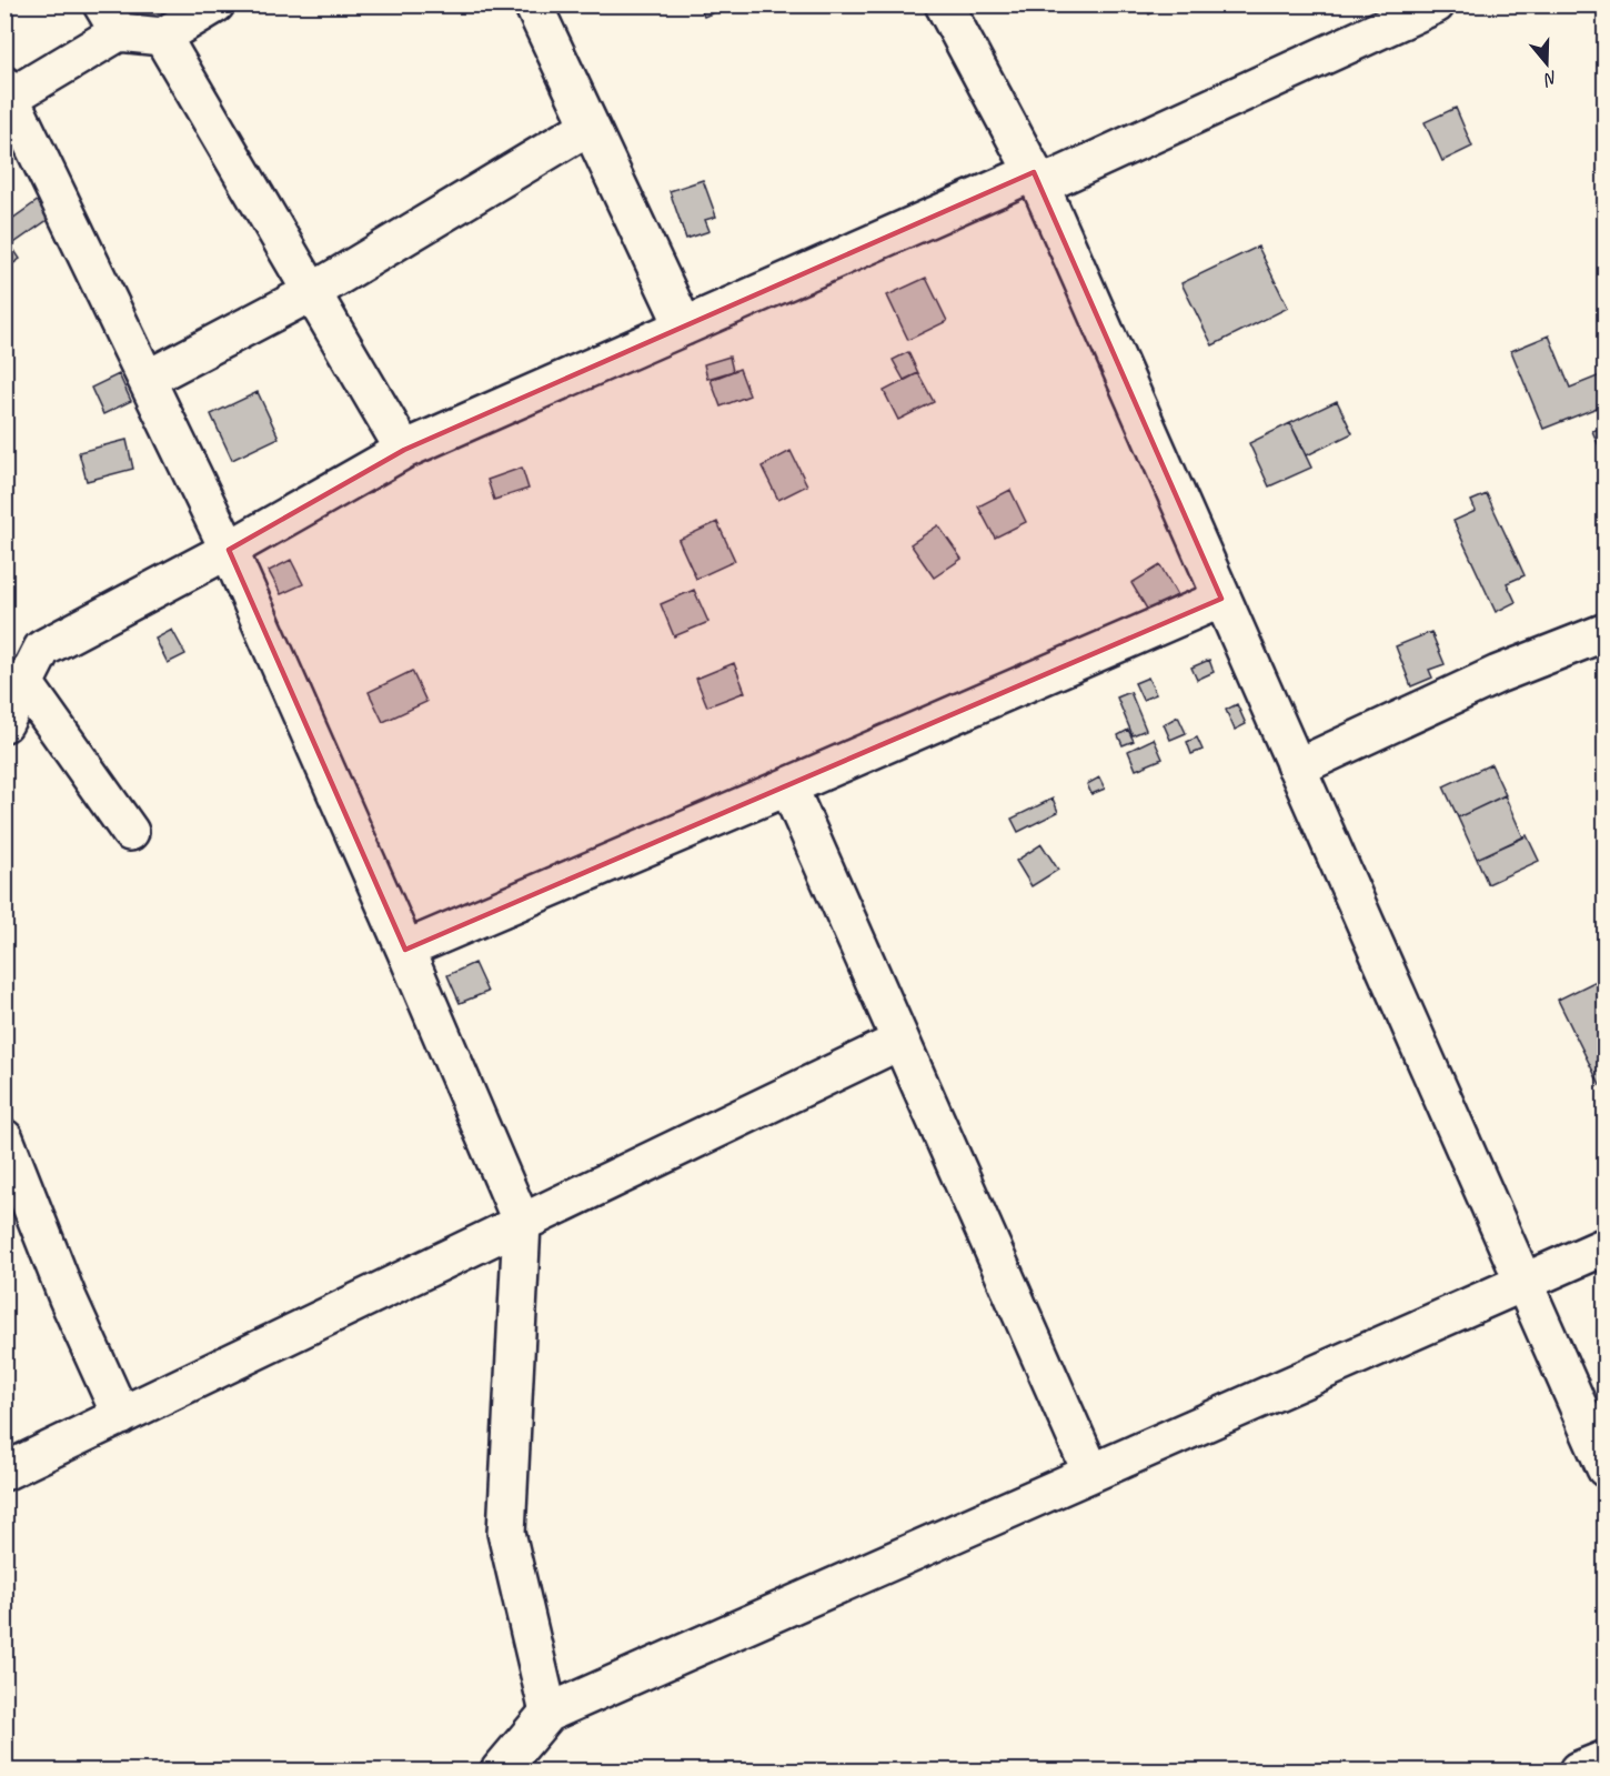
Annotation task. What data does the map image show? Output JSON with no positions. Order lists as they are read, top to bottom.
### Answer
{
  "north": "bottom"
}
